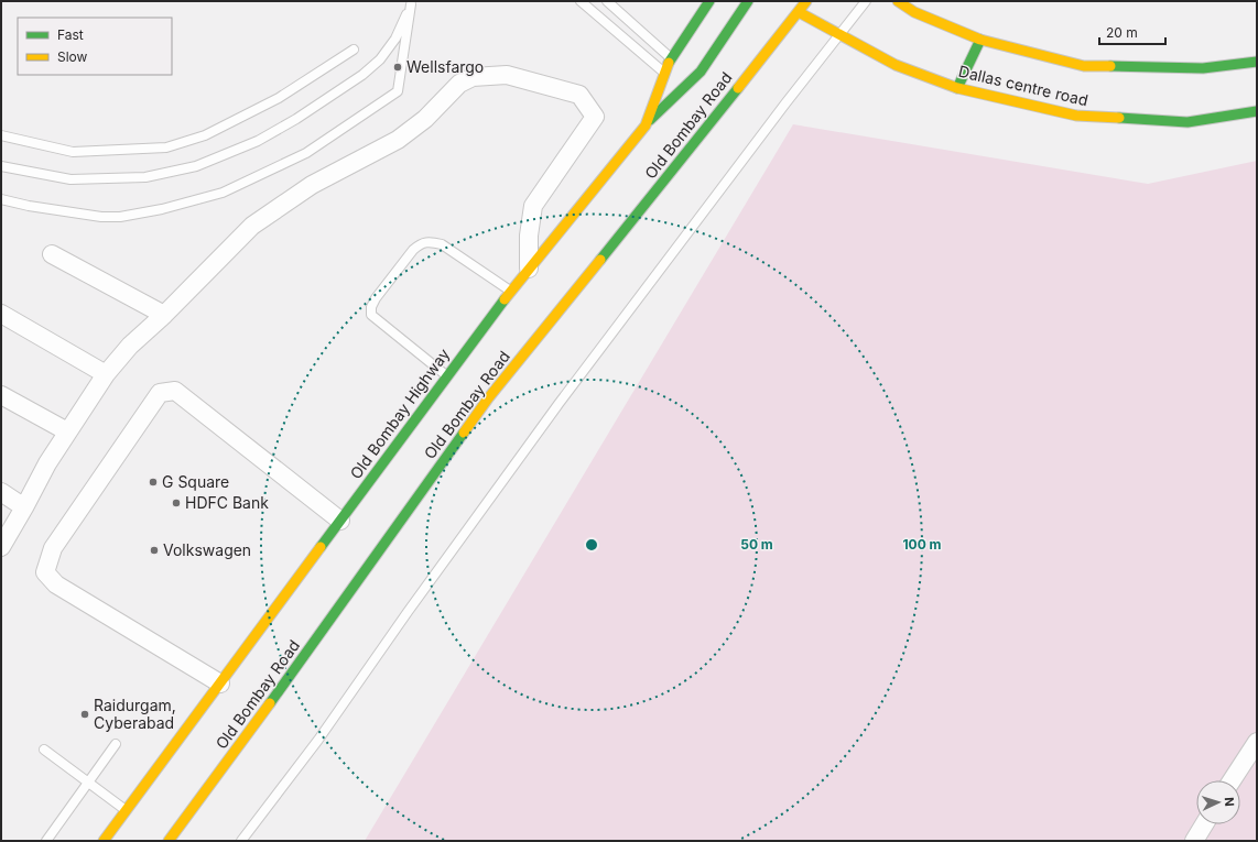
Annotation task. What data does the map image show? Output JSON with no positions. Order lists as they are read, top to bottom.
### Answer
{
  "streets": {
    "main road": ["Dallas centre road", "Old Bombay Road", "Old Bombay Highway"]
  },
  "crossings": [
    ["Dallas centre road", "Old Bombay Road"]
  ],
  "places": [
    "Wellsfargo",
    "G Square",
    "HDFC Bank",
    "Volkswagen",
    "Raidurgam, Cyberabad"
  ],
  "legend": ["Fast", "Slow"],
  "scale_bar": "20 m",
  "north": "right",
  "rings": ["50 m", "100 m"]
}
